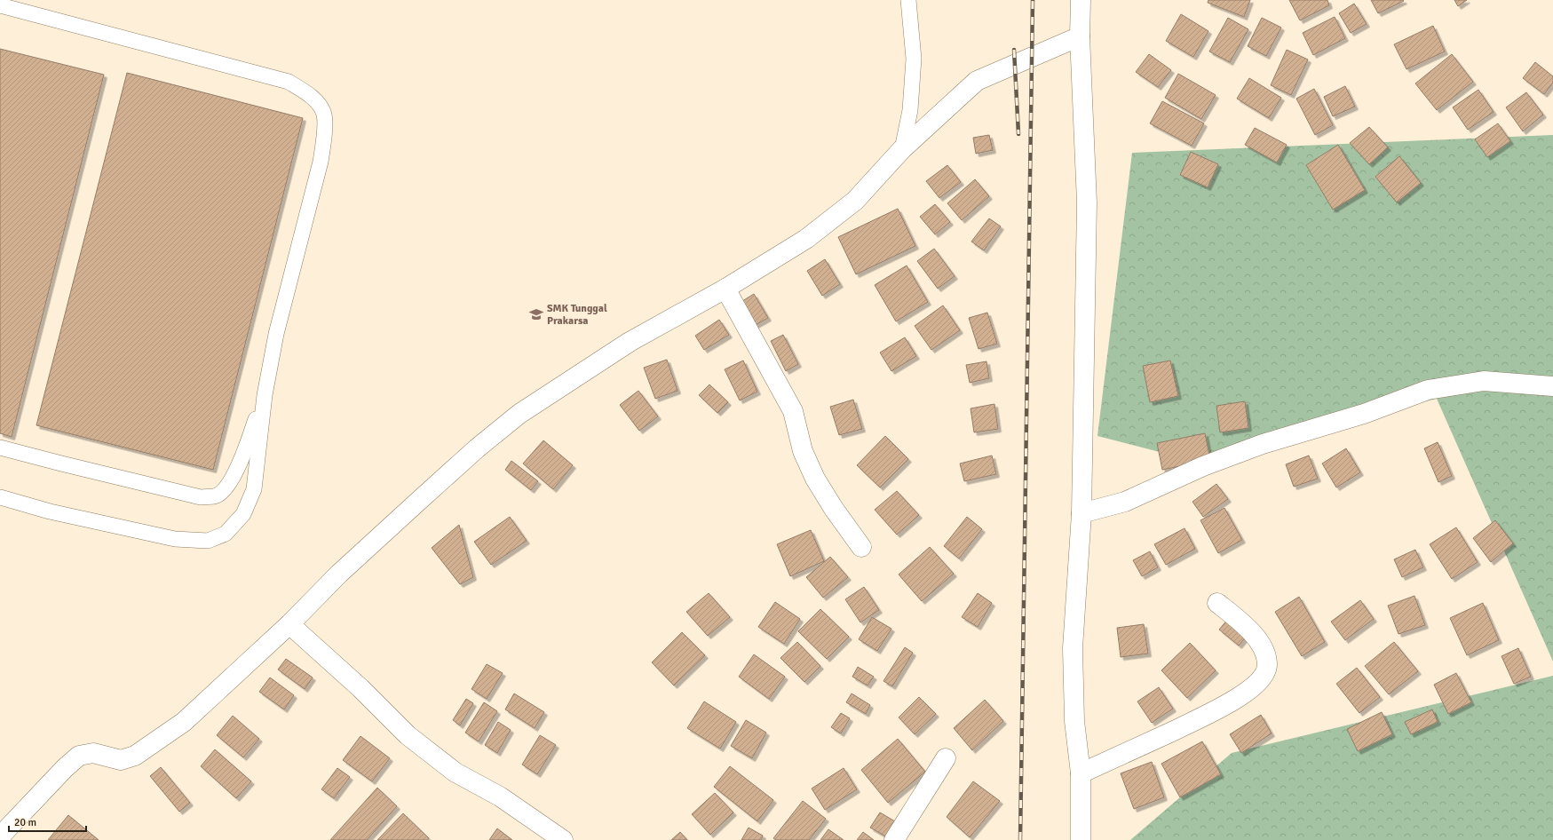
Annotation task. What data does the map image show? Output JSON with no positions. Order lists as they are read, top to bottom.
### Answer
{
  "places": {
    "school or university": ["SMK Tunggal Prakarsa"]
  },
  "scale_bar": "20 m"
}
